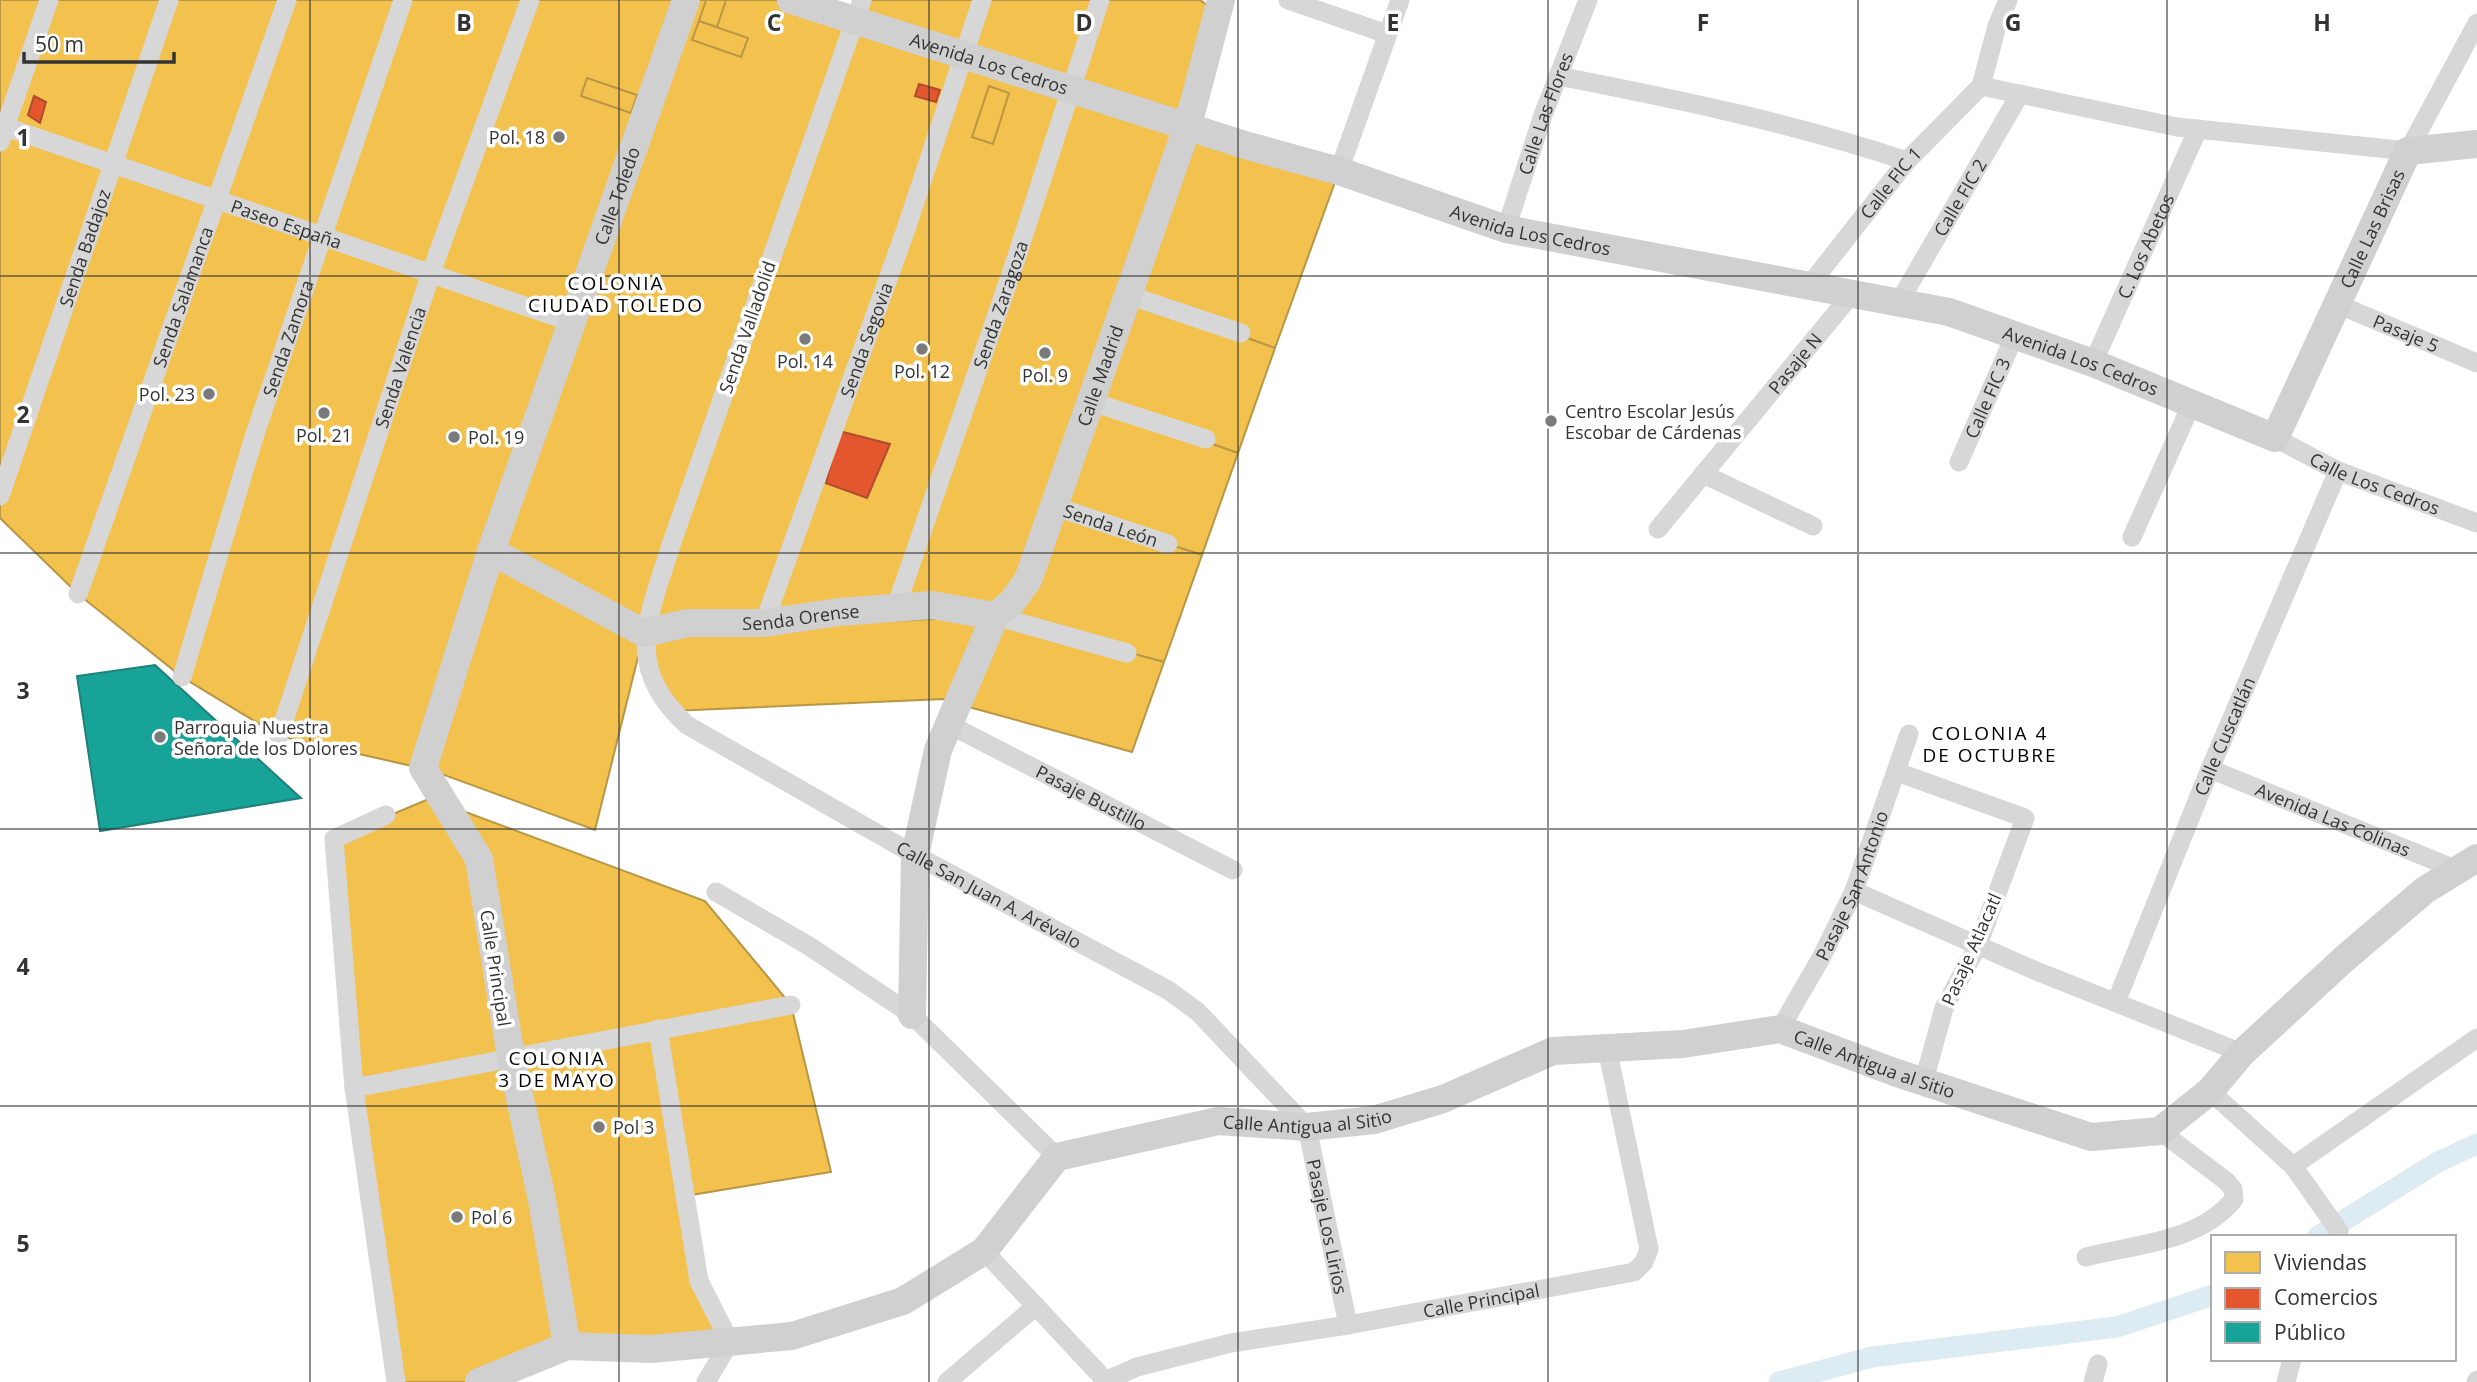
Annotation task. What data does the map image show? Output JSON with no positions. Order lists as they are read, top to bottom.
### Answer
{
  "streets": {
    "street": [
      "Avenida Los Cedros",
      "Calle Las Flores",
      "Calle FIC 1",
      "Calle Toledo",
      "Calle FIC 2",
      "Paseo España",
      "Calle Las Brisas",
      "C. Los Abetos",
      "Senda Badajoz",
      "Senda Salamanca",
      "Senda Zaragoza",
      "Senda Valladolid",
      "Pasaje 5",
      "Senda Zamora",
      "Senda Segovia",
      "Pasaje N",
      "Senda Valencia",
      "Calle Madrid",
      "Calle FIC 3",
      "Calle Los Cedros",
      "Senda León",
      "Senda Orense",
      "Calle Cuscatlán",
      "Pasaje Bustillo",
      "Avenida Las Colinas",
      "Pasaje San Antonio",
      "Calle San Juan A. Arévalo",
      "Pasaje Atlacatl",
      "Calle Principal",
      "Calle Antigua al Sitio",
      "Pasaje Los Lirios"
    ]
  },
  "crossings": [
    ["Avenida Los Cedros", "Calle Las Flores"],
    ["Avenida Los Cedros", "Calle FIC 1"],
    ["Avenida Los Cedros", "Calle FIC 2"],
    ["Avenida Los Cedros", "Calle Las Brisas"],
    ["Avenida Los Cedros", "C. Los Abetos"],
    ["Avenida Los Cedros", "Senda Zaragoza"],
    ["Avenida Los Cedros", "Senda Valladolid"],
    ["Avenida Los Cedros", "Senda Segovia"],
    ["Avenida Los Cedros", "Pasaje N"],
    ["Avenida Los Cedros", "Calle Madrid"],
    ["Avenida Los Cedros", "Calle FIC 3"],
    ["Avenida Los Cedros", "Calle Los Cedros"],
    ["Calle Toledo", "Paseo España"],
    ["Calle Toledo", "Calle Principal"],
    ["Paseo España", "Senda Badajoz"],
    ["Paseo España", "Senda Salamanca"],
    ["Paseo España", "Senda Zamora"],
    ["Paseo España", "Senda Valencia"],
    ["Calle Las Brisas", "Pasaje 5"],
    ["Calle Las Brisas", "Calle Los Cedros"],
    ["Senda Zaragoza", "Senda Orense"],
    ["Senda Valladolid", "Senda Orense"],
    ["Senda Valladolid", "Calle San Juan A. Arévalo"],
    ["Senda Segovia", "Senda Orense"],
    ["Calle Madrid", "Senda León"],
    ["Calle Madrid", "Senda Orense"],
    ["Calle Los Cedros", "Calle Cuscatlán"],
    ["Senda Orense", "Calle San Juan A. Arévalo"],
    ["Calle Cuscatlán", "Avenida Las Colinas"],
    ["Pasaje San Antonio", "Pasaje Atlacatl"],
    ["Pasaje San Antonio", "Calle Antigua al Sitio"],
    ["Calle San Juan A. Arévalo", "Calle Antigua al Sitio"],
    ["Calle San Juan A. Arévalo", "Pasaje Los Lirios"],
    ["Pasaje Atlacatl", "Calle Antigua al Sitio"],
    ["Calle Principal", "Calle Antigua al Sitio"],
    ["Calle Principal", "Pasaje Los Lirios"],
    ["Calle Antigua al Sitio", "Pasaje Los Lirios"]
  ],
  "districts": ["COLONIA CIUDAD TOLEDO", "COLONIA 4 DE OCTUBRE", "COLONIA 3 DE MAYO"],
  "places": [
    "Pol. 18",
    "Pol. 14",
    "Pol. 12",
    "Pol. 9",
    "Pol. 23",
    "Pol. 21",
    "Centro Escolar Jesús Escobar de Cárdenas",
    "Pol. 19",
    "Parroquia Nuestra Señora de los Dolores",
    "Pol 3",
    "Pol 6"
  ],
  "legend": ["Viviendas", "Comercios", "Público"],
  "scale_bar": "50 m",
  "grid": {
    "columns": [
      "B",
      "C",
      "D",
      "E",
      "F",
      "G",
      "H"
    ],
    "rows": [
      "1",
      "2",
      "3",
      "4",
      "5"
    ]
  }
}
